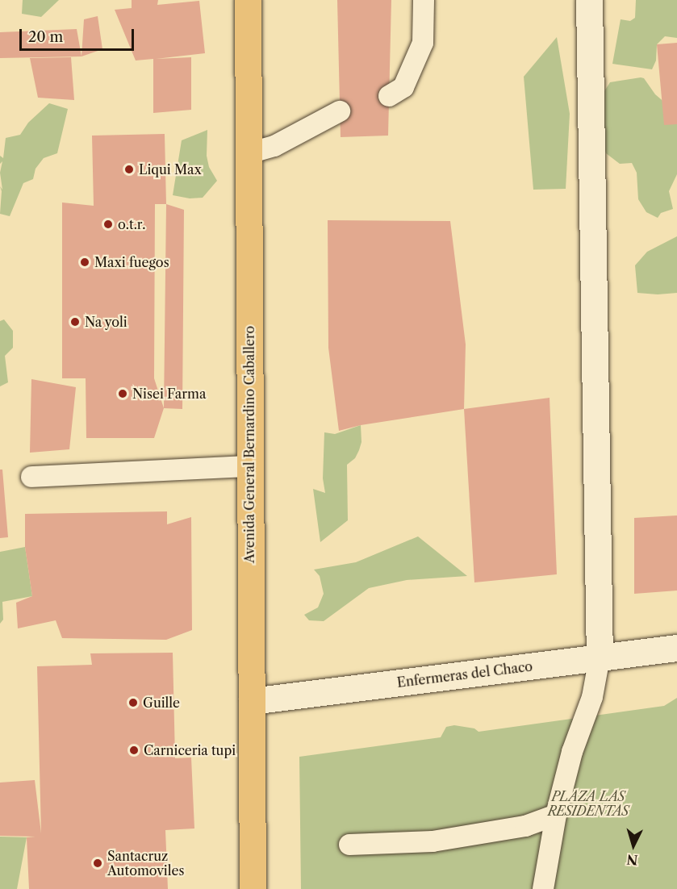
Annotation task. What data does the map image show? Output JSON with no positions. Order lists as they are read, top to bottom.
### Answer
{
  "streets": {
    "main road": ["Avenida General Bernardino Caballero"],
    "street": ["Enfermeras del Chaco"]
  },
  "crossings": [
    ["Avenida General Bernardino Caballero", "Enfermeras del Chaco"]
  ],
  "parks": ["PLAZA LAS RESIDENTAS"],
  "places": [
    "Liqui Max",
    "o.t.r.",
    "Maxi fuegos",
    "Na yoli",
    "Nisei Farma",
    "Guille",
    "Carniceria tupi",
    "Santacruz Automoviles"
  ],
  "scale_bar": "20 m",
  "north": "bottom"
}
